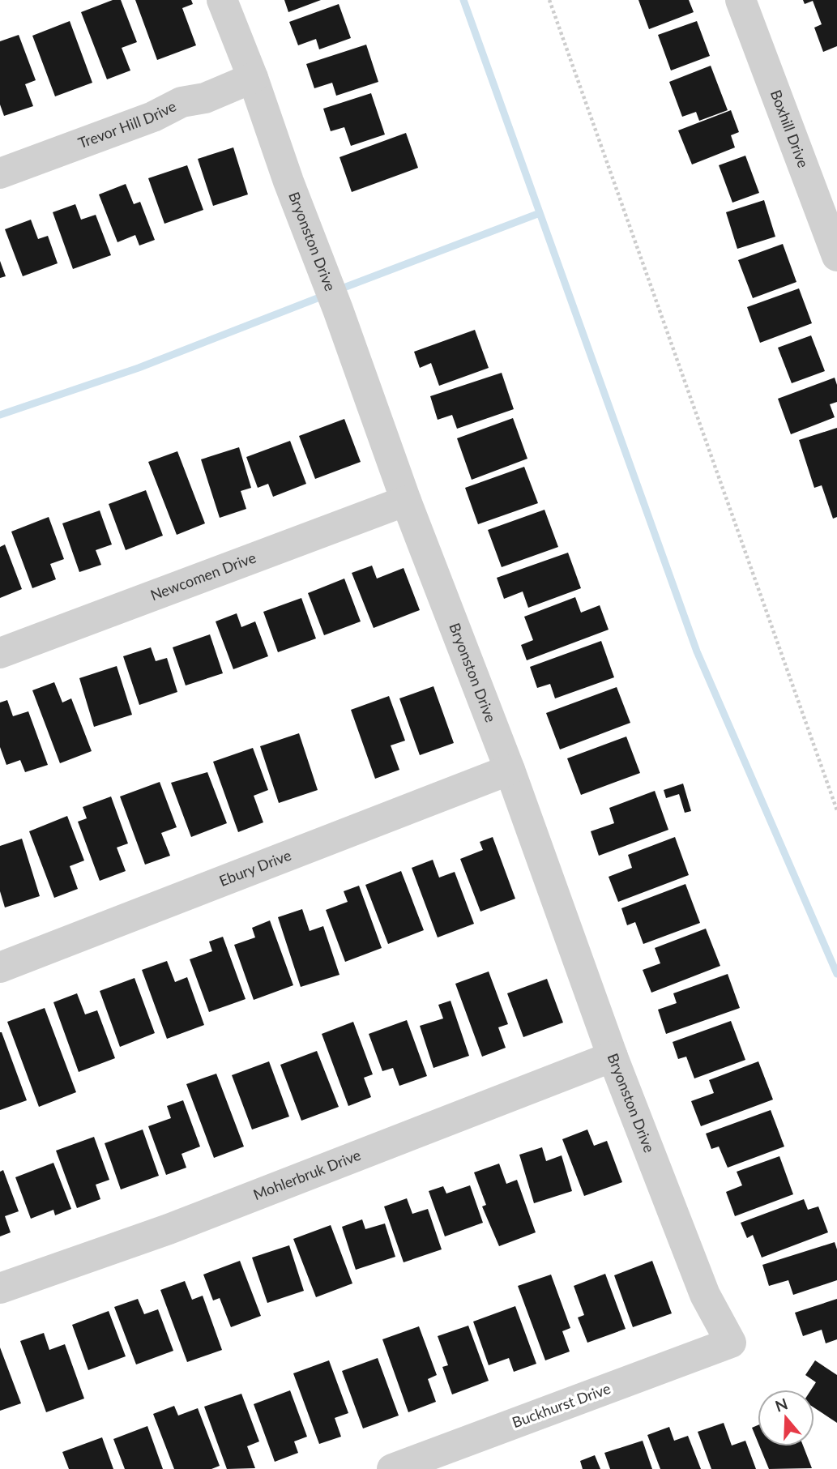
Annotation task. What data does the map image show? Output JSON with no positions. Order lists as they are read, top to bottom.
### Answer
{
  "streets": {
    "street": [
      "Trevor Hill Drive",
      "Boxhill Drive",
      "Bryonston Drive",
      "Newcomen Drive",
      "Ebury Drive",
      "Mohlerbruk Drive",
      "Buckhurst Drive"
    ]
  },
  "crossings": [
    ["Trevor Hill Drive", "Bryonston Drive"],
    ["Bryonston Drive", "Newcomen Drive"],
    ["Bryonston Drive", "Ebury Drive"],
    ["Bryonston Drive", "Mohlerbruk Drive"],
    ["Bryonston Drive", "Buckhurst Drive"]
  ],
  "north": "top"
}
